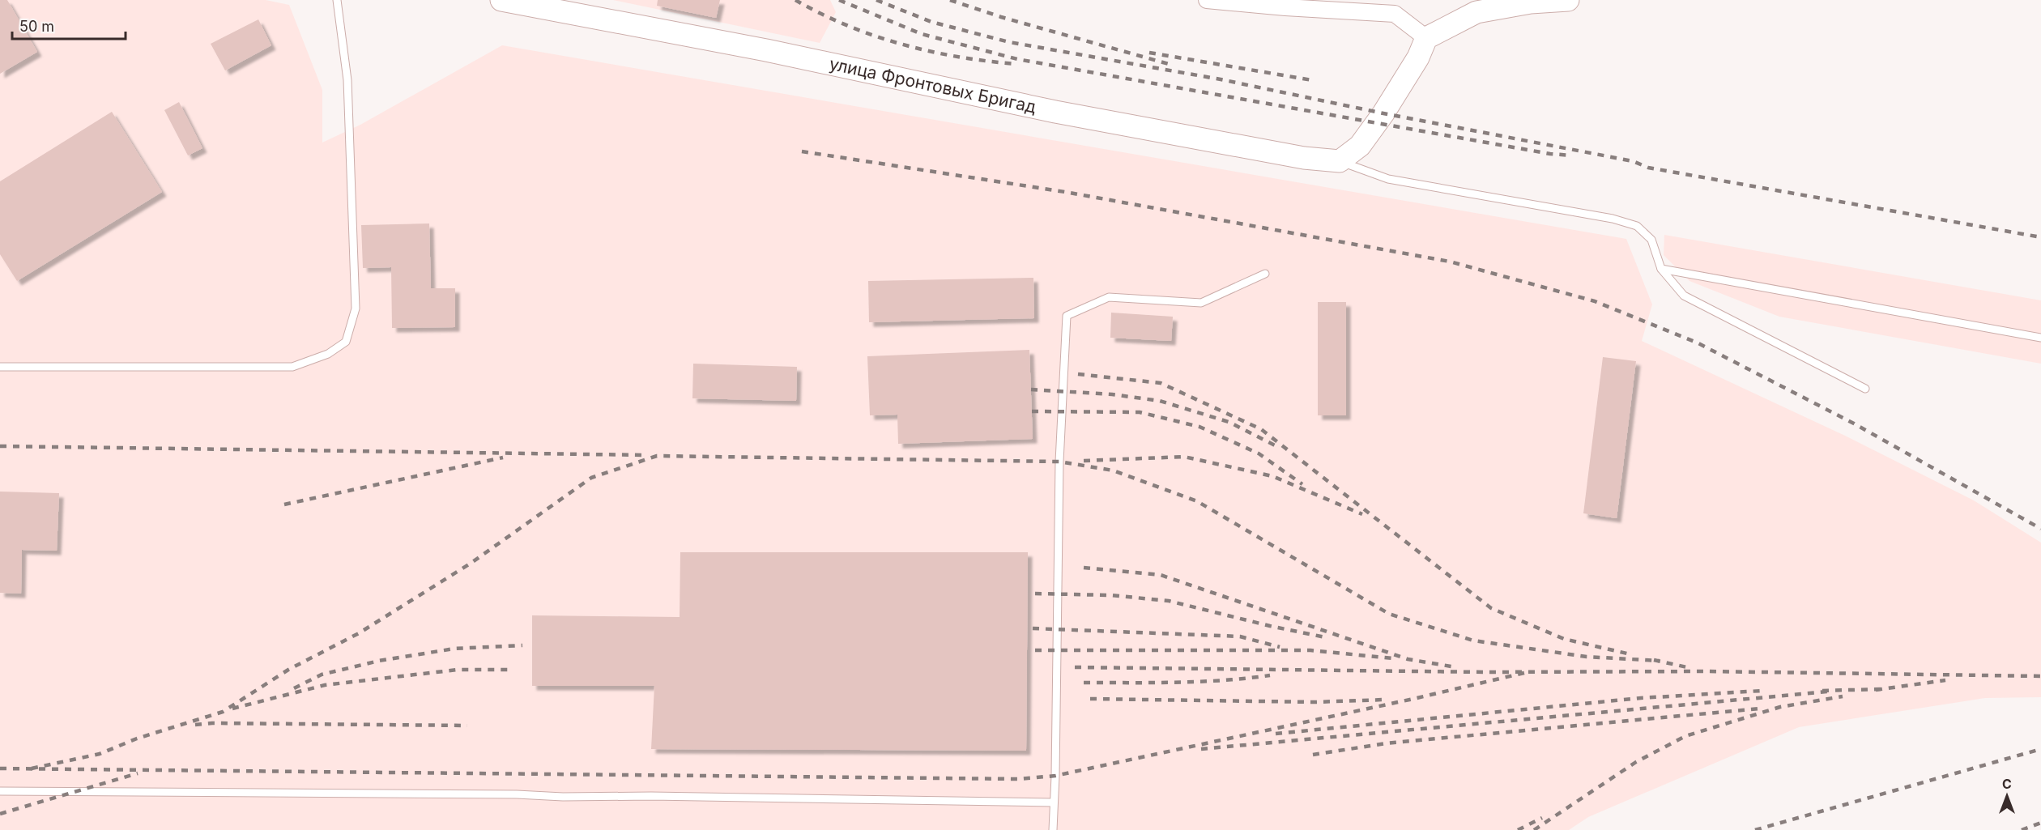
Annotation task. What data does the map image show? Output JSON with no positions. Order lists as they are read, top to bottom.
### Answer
{
  "streets": {
    "main road": ["улица Фронтовых Бригад"]
  },
  "scale_bar": "50 m",
  "north": "top"
}
